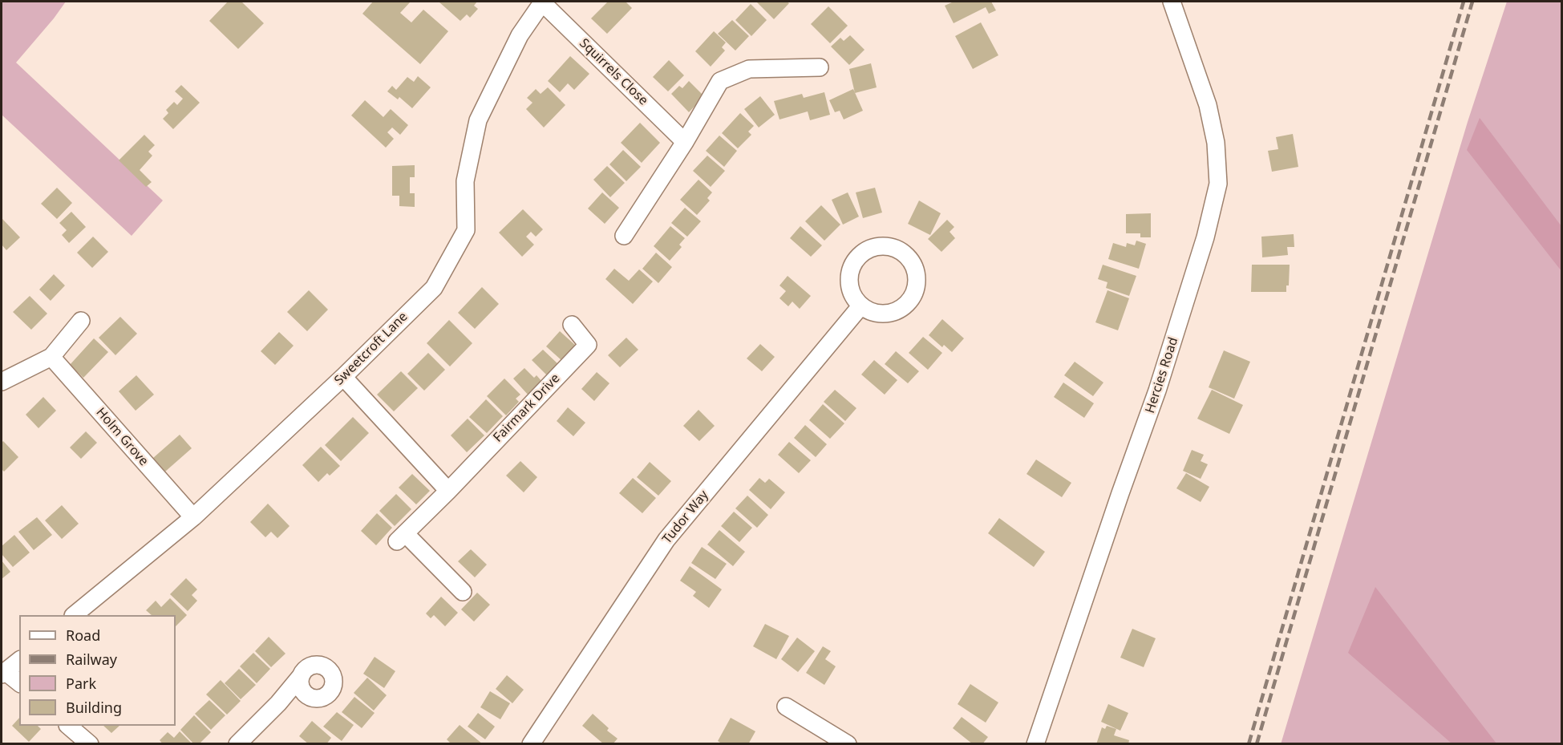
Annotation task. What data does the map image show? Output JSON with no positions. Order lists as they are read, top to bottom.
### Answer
{
  "streets": {
    "street": [
      "Squirrels Close",
      "Sweetcroft Lane",
      "Hercies Road",
      "Fairmark Drive",
      "Holm Grove",
      "Tudor Way"
    ]
  },
  "crossings": [
    ["Squirrels Close", "Sweetcroft Lane"],
    ["Sweetcroft Lane", "Holm Grove"]
  ],
  "legend": [
    "Road",
    "Railway",
    "Park",
    "Building"
  ]
}
